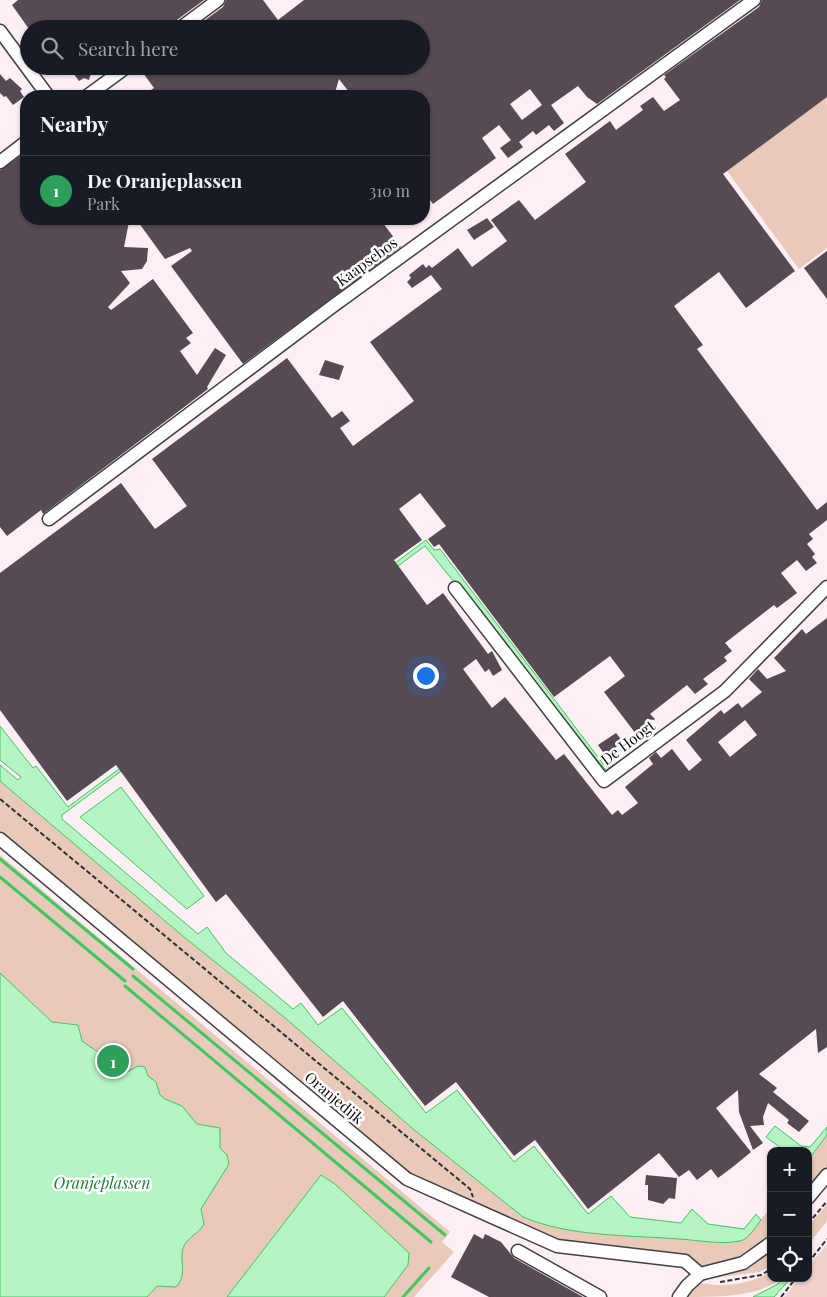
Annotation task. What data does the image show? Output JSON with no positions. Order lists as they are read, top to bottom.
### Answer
{
  "streets": {
    "street": ["Kaapsebos", "De Hoogt", "Oranjedijk"]
  },
  "water": ["Oranjeplassen"],
  "page": {
    "search": "Search here",
    "heading": "Nearby",
    "list": [
      {
        "mark": "1",
        "name": "De Oranjeplassen",
        "note": "Park",
        "value": "310 m"
      }
    ],
    "pins": "1",
    "map_buttons": ["+", "−"]
  }
}
